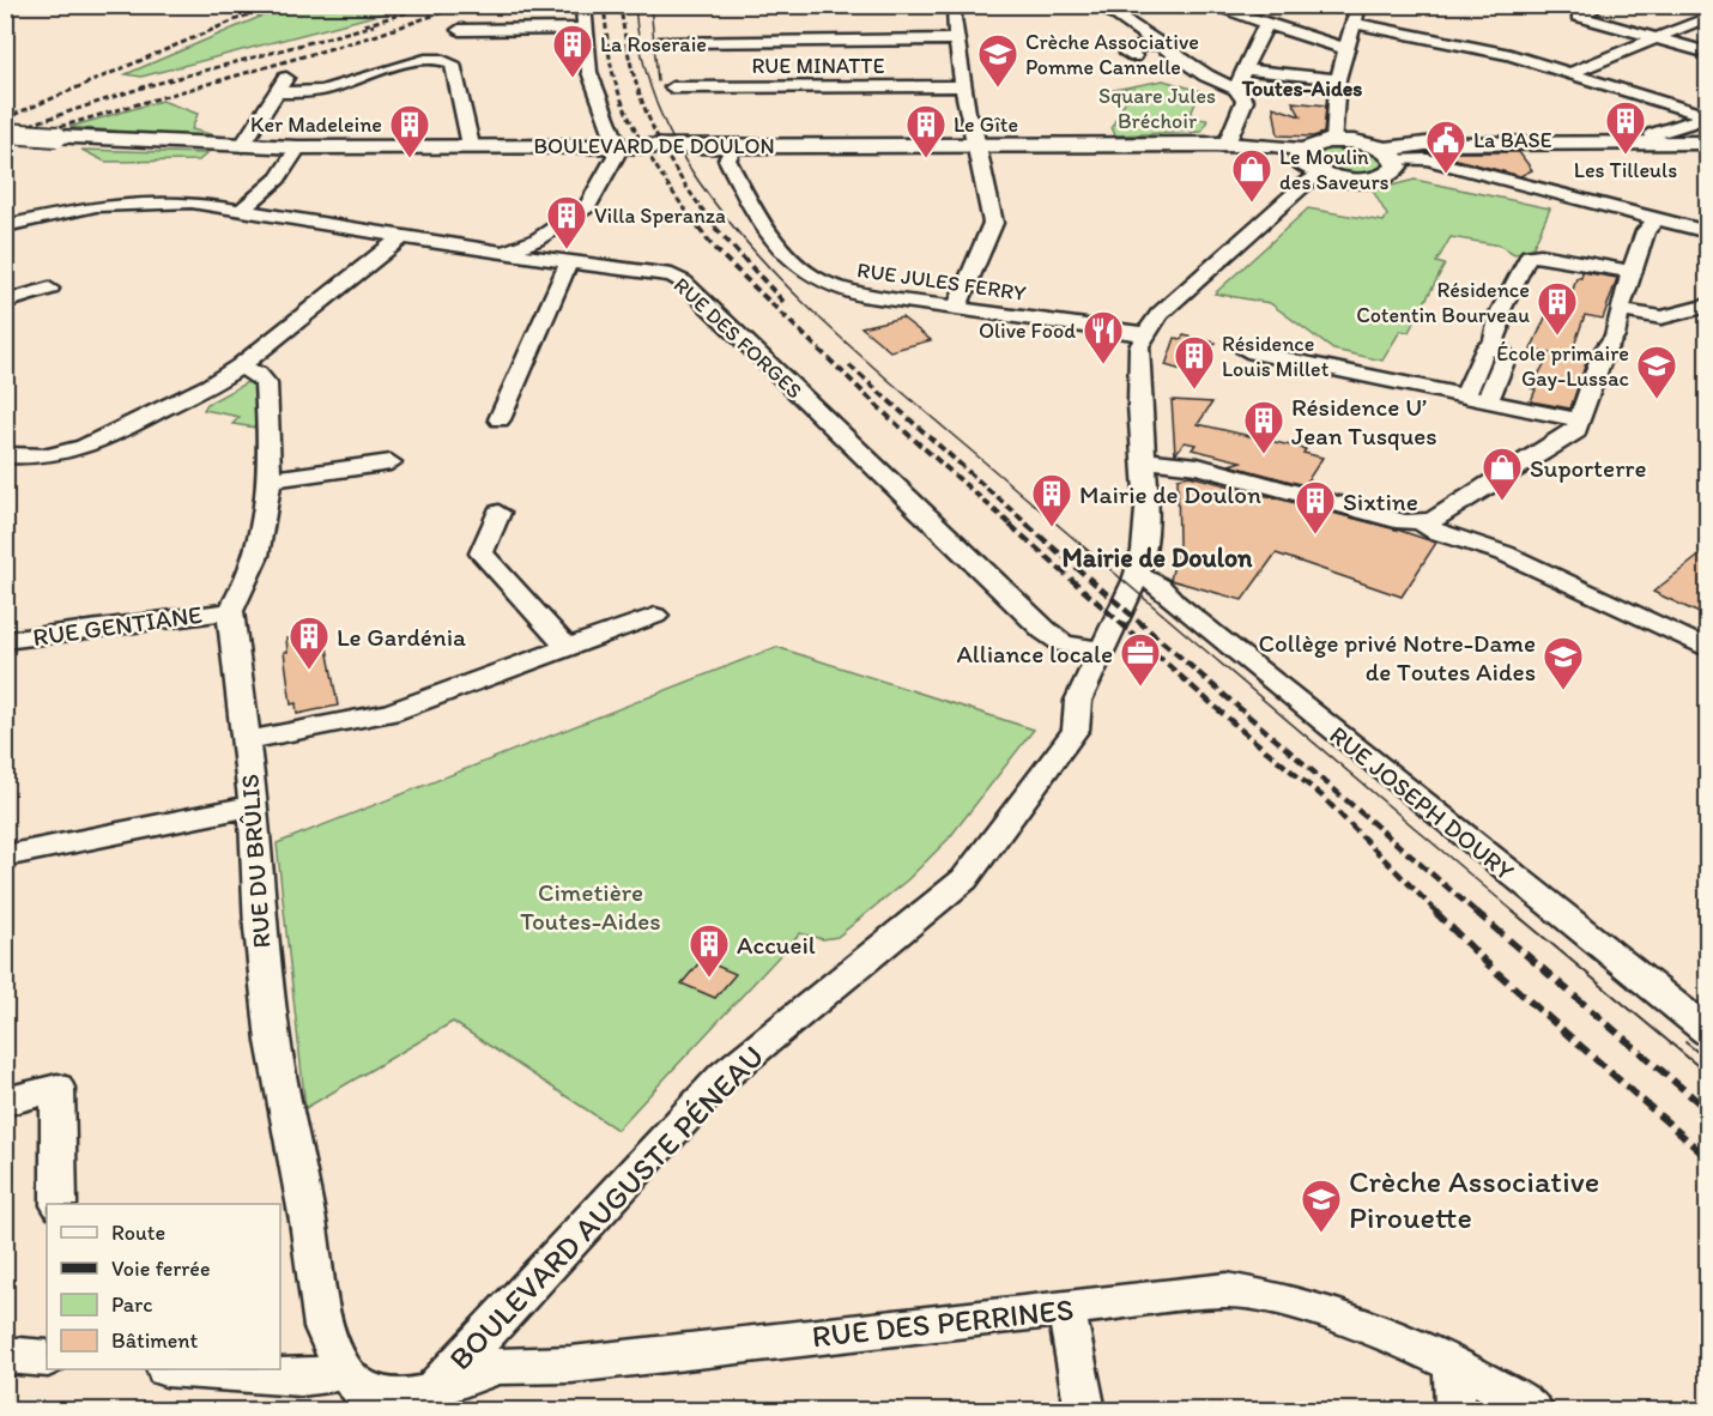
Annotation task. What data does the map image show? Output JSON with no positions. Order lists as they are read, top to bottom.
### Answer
{
  "streets": {
    "main road": ["BOULEVARD DE DOULON"],
    "street": [
      "RUE MINATTE",
      "RUE JULES FERRY",
      "RUE DES FORGES",
      "RUE GENTIANE",
      "RUE JOSEPH DOURY",
      "RUE DU BRÛLIS",
      "BOULEVARD AUGUSTE PÉNEAU",
      "RUE DES PERRINES"
    ]
  },
  "crossings": [
    ["BOULEVARD DE DOULON", "RUE JULES FERRY"],
    ["RUE JULES FERRY", "BOULEVARD AUGUSTE PÉNEAU"],
    ["RUE DES FORGES", "BOULEVARD AUGUSTE PÉNEAU"],
    ["RUE GENTIANE", "RUE DU BRÛLIS"],
    ["RUE JOSEPH DOURY", "BOULEVARD AUGUSTE PÉNEAU"],
    ["RUE DU BRÛLIS", "RUE DES PERRINES"],
    ["BOULEVARD AUGUSTE PÉNEAU", "RUE DES PERRINES"]
  ],
  "districts": ["Toutes-Aides", "Mairie de Doulon"],
  "parks": ["Square Jules Bréchoir", "Cimetière Toutes-Aides"],
  "places": {
    "building": [
      "La Roseraie",
      "Les Tilleuls",
      "Ker Madeleine",
      "Le Gîte",
      "Villa Speranza",
      "Résidence Cotentin Bourveau",
      "Résidence Louis Millet",
      "Résidence U’ Jean Tusques",
      "Mairie de Doulon",
      "Sixtine",
      "Le Gardénia",
      "Accueil"
    ],
    "school or university": [
      "Crèche Associative Pomme Cannelle",
      "École primaire Gay-Lussac",
      "Collège privé Notre-Dame de Toutes Aides",
      "Crèche Associative Pirouette"
    ],
    "public building": ["La BASE"],
    "shop": ["Le Moulin des Saveurs", "Suporterre"],
    "restaurant": ["Olive Food"],
    "office": ["Alliance locale"]
  },
  "legend": [
    "Route",
    "Voie ferrée",
    "Parc",
    "Bâtiment"
  ]
}
